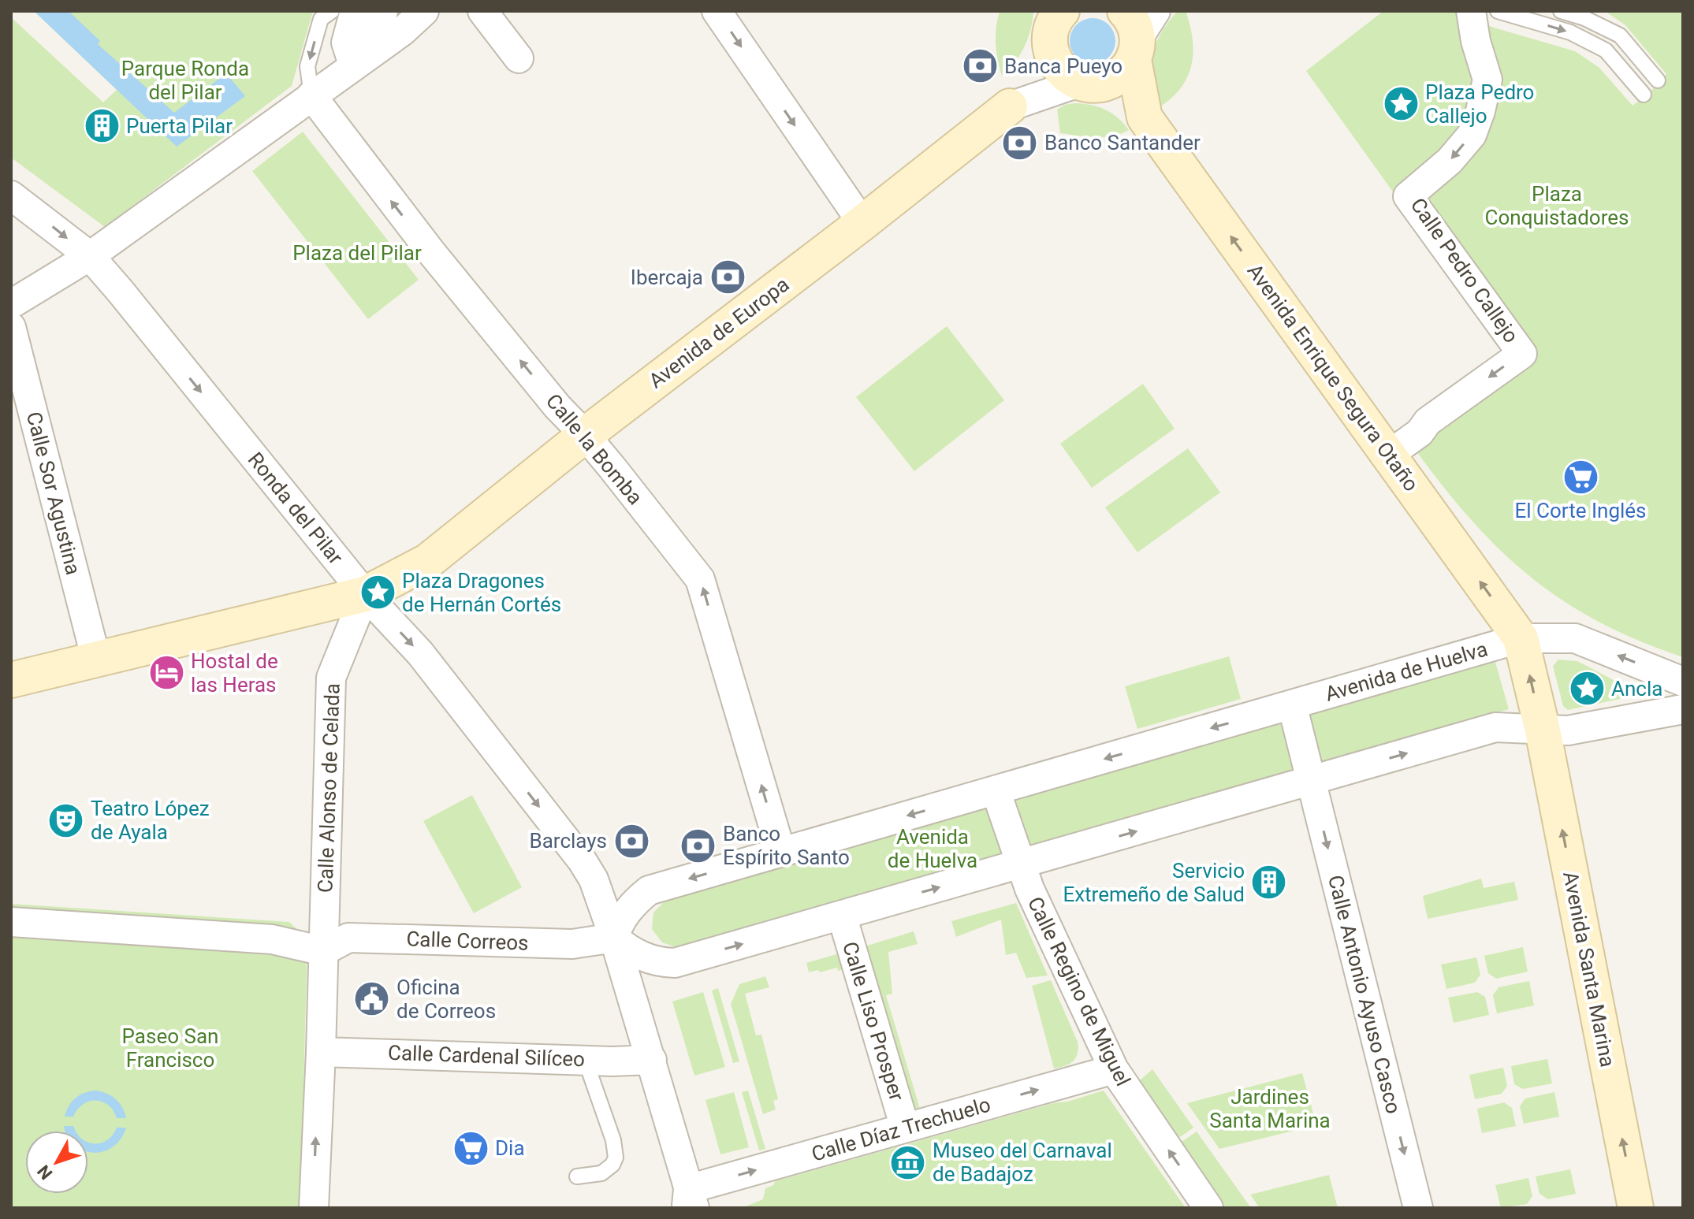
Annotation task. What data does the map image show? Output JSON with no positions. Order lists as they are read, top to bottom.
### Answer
{
  "streets": {
    "street": [
      "Calle Pedro Callejo",
      "Avenida de Europa",
      "Avenida Enrique Segura Otaño",
      "Calle la Bomba",
      "Calle Sor Agustina",
      "Ronda del Pilar",
      "Avenida de Huelva",
      "Calle Alonso de Celada",
      "Calle Correos",
      "Avenida Santa Marina",
      "Calle Regino de Miguel",
      "Calle Antonio Ayuso Casco",
      "Calle Liso Prosper",
      "Calle Cardenal Silíceo",
      "Calle Díaz Trechuelo"
    ]
  },
  "crossings": [
    ["Calle Pedro Callejo", "Avenida Enrique Segura Otaño"],
    ["Avenida de Europa", "Calle la Bomba"],
    ["Avenida de Europa", "Calle Sor Agustina"],
    ["Avenida de Europa", "Ronda del Pilar"],
    ["Avenida de Europa", "Calle Alonso de Celada"],
    ["Avenida Enrique Segura Otaño", "Avenida de Huelva"],
    ["Calle la Bomba", "Avenida de Huelva"],
    ["Ronda del Pilar", "Avenida de Huelva"],
    ["Ronda del Pilar", "Calle Alonso de Celada"],
    ["Ronda del Pilar", "Calle Correos"],
    ["Ronda del Pilar", "Calle Cardenal Silíceo"],
    ["Ronda del Pilar", "Calle Díaz Trechuelo"],
    ["Avenida de Huelva", "Calle Correos"],
    ["Calle Alonso de Celada", "Calle Correos"],
    ["Calle Regino de Miguel", "Calle Díaz Trechuelo"],
    ["Calle Liso Prosper", "Calle Díaz Trechuelo"]
  ],
  "one_way": [
    "Avenida Enrique Segura Otaño",
    "Calle la Bomba",
    "Ronda del Pilar",
    "Avenida Santa Marina",
    "Calle Regino de Miguel",
    "Calle Antonio Ayuso Casco"
  ],
  "parks": [
    "Parque Ronda del Pilar",
    "Plaza Conquistadores",
    "Plaza del Pilar",
    "Avenida de Huelva",
    "Paseo San Francisco",
    "Jardines Santa Marina"
  ],
  "places": {
    "bank": [
      "Banca Pueyo",
      "Banco Santander",
      "Ibercaja",
      "Barclays",
      "Banco Espírito Santo"
    ],
    "place": ["Plaza Pedro Callejo", "Plaza Dragones de Hernán Cortés", "Ancla"],
    "building": ["Puerta Pilar", "Servicio Extremeño de Salud"],
    "supermarket": ["El Corte Inglés", "Dia"],
    "hotel": ["Hostal de las Heras"],
    "theatre": ["Teatro López de Ayala"],
    "public building": ["Oficina de Correos"],
    "museum": ["Museo del Carnaval de Badajoz"]
  },
  "north": "bottom left"
}
